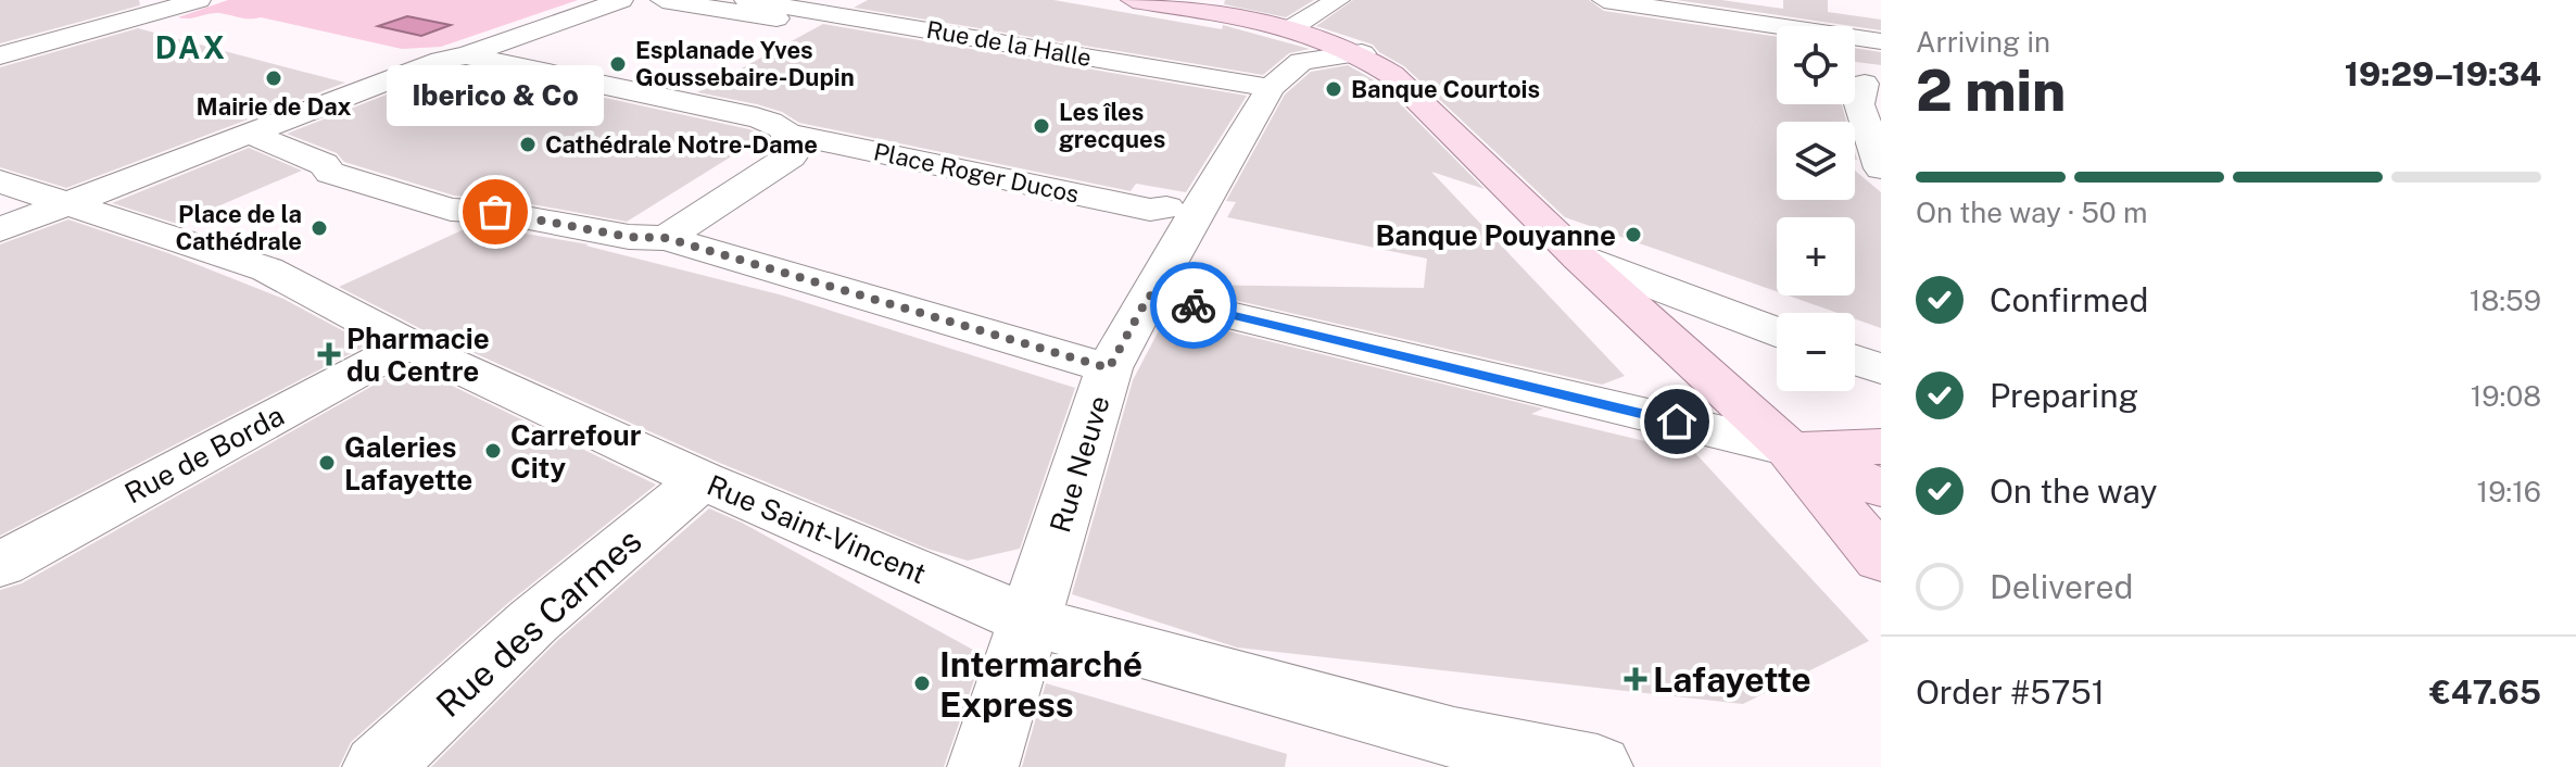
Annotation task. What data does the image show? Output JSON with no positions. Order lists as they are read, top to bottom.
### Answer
{
  "streets": {
    "street": [
      "Rue de la Halle",
      "Place Roger Ducos",
      "Rue de Borda",
      "Rue Neuve",
      "Rue Saint-Vincent",
      "Rue des Carmes"
    ]
  },
  "crossings": [
    ["Rue de la Halle", "Rue Neuve"],
    ["Rue de Borda", "Rue Saint-Vincent"],
    ["Rue Neuve", "Rue Saint-Vincent"],
    ["Rue Saint-Vincent", "Rue des Carmes"]
  ],
  "districts": ["DAX"],
  "places": {
    "other": [
      "Esplanade Yves Goussebaire-Dupin",
      "Mairie de Dax",
      "Banque Courtois",
      "Les îles grecques",
      "Cathédrale Notre-Dame",
      "Iberico & Co",
      "Place de la Cathédrale",
      "Banque Pouyanne",
      "Carrefour City",
      "Galeries Lafayette",
      "Intermarché Express"
    ],
    "health": ["Pharmacie du Centre", "Lafayette"]
  },
  "page": {
    "heading": ["2 min", "Arriving in", "19:29–19:34"],
    "panel": ["Order #5751", "€47.65"],
    "map_buttons": ["+", "−"],
    "bubble": "Iberico & Co",
    "bar": "On the way · 50 m",
    "list": [
      ["Confirmed", "18:59"],
      ["Preparing", "19:08"],
      ["On the way", "19:16"],
      "Delivered"
    ]
  }
}
